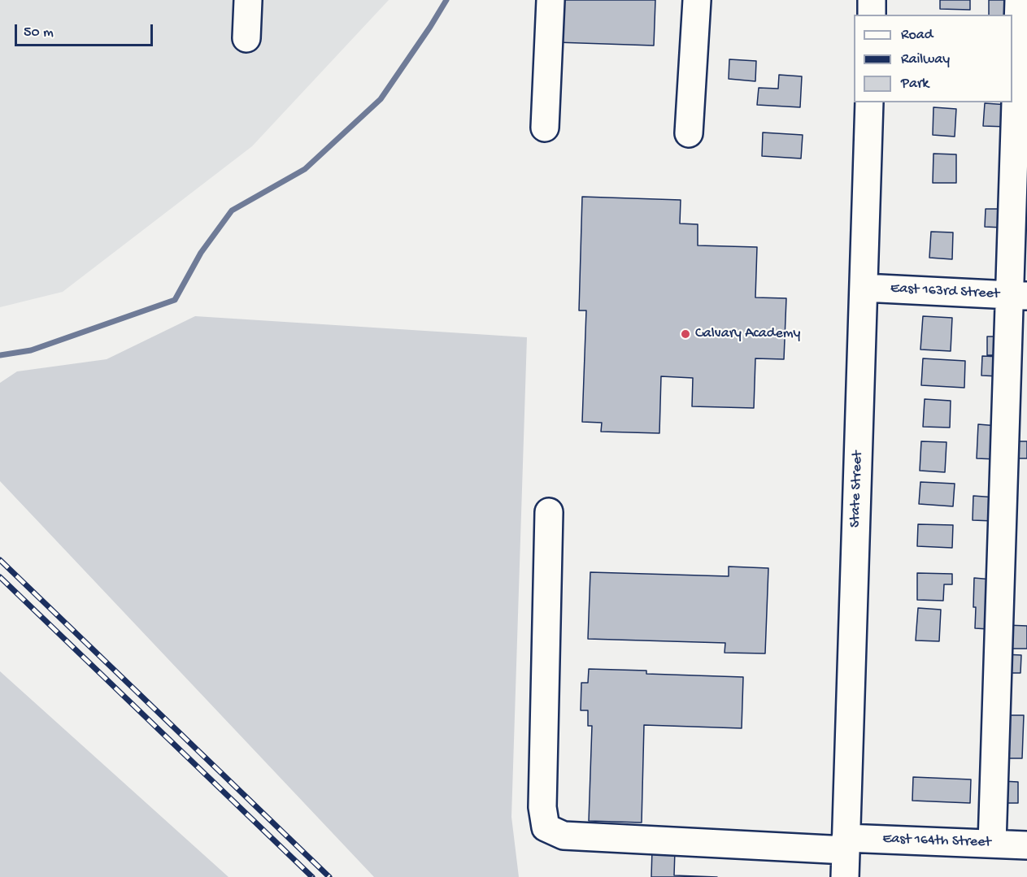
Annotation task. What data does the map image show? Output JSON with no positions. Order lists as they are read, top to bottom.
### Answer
{
  "streets": {
    "street": ["East 163rd Street", "State Street", "East 164th Street"]
  },
  "crossings": [
    ["East 163rd Street", "State Street"],
    ["State Street", "East 164th Street"]
  ],
  "places": ["Calvary Academy"],
  "legend": ["Road", "Railway", "Park"],
  "scale_bar": "50 m"
}
